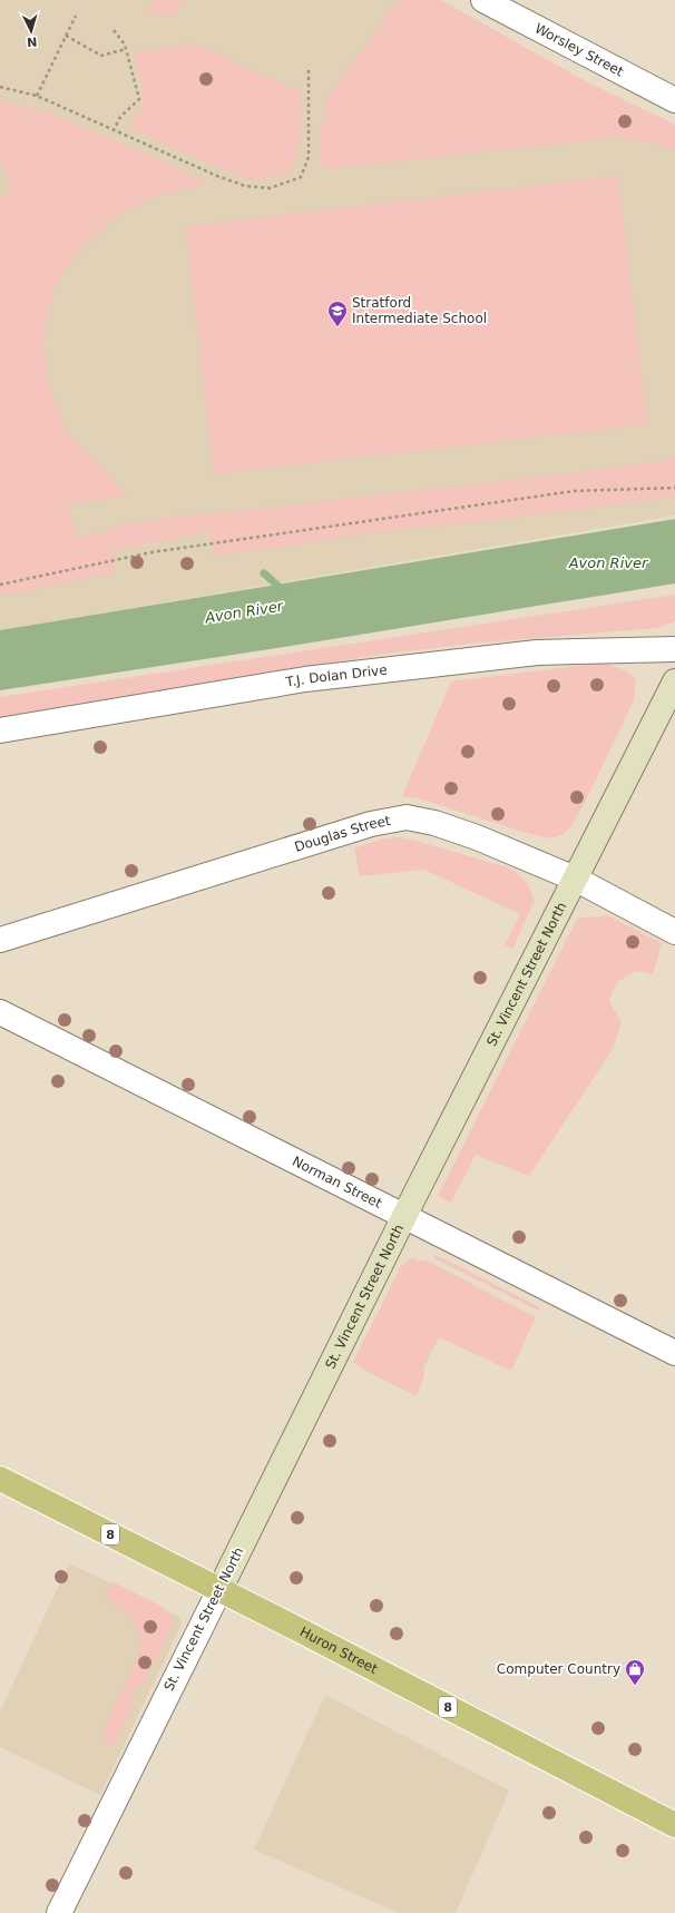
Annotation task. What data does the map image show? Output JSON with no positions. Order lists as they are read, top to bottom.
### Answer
{
  "streets": {
    "main road": ["8", "Huron Street"],
    "street": [
      "Worsley Street",
      "T.J. Dolan Drive",
      "Douglas Street",
      "St. Vincent Street North",
      "Norman Street"
    ]
  },
  "crossings": [
    ["Douglas Street", "St. Vincent Street North"],
    ["St. Vincent Street North", "Norman Street"],
    ["St. Vincent Street North", "Huron Street"]
  ],
  "water": ["Avon River"],
  "places": {
    "school or university": ["Stratford Intermediate School"],
    "shop": ["Computer Country"]
  },
  "north": "bottom"
}
